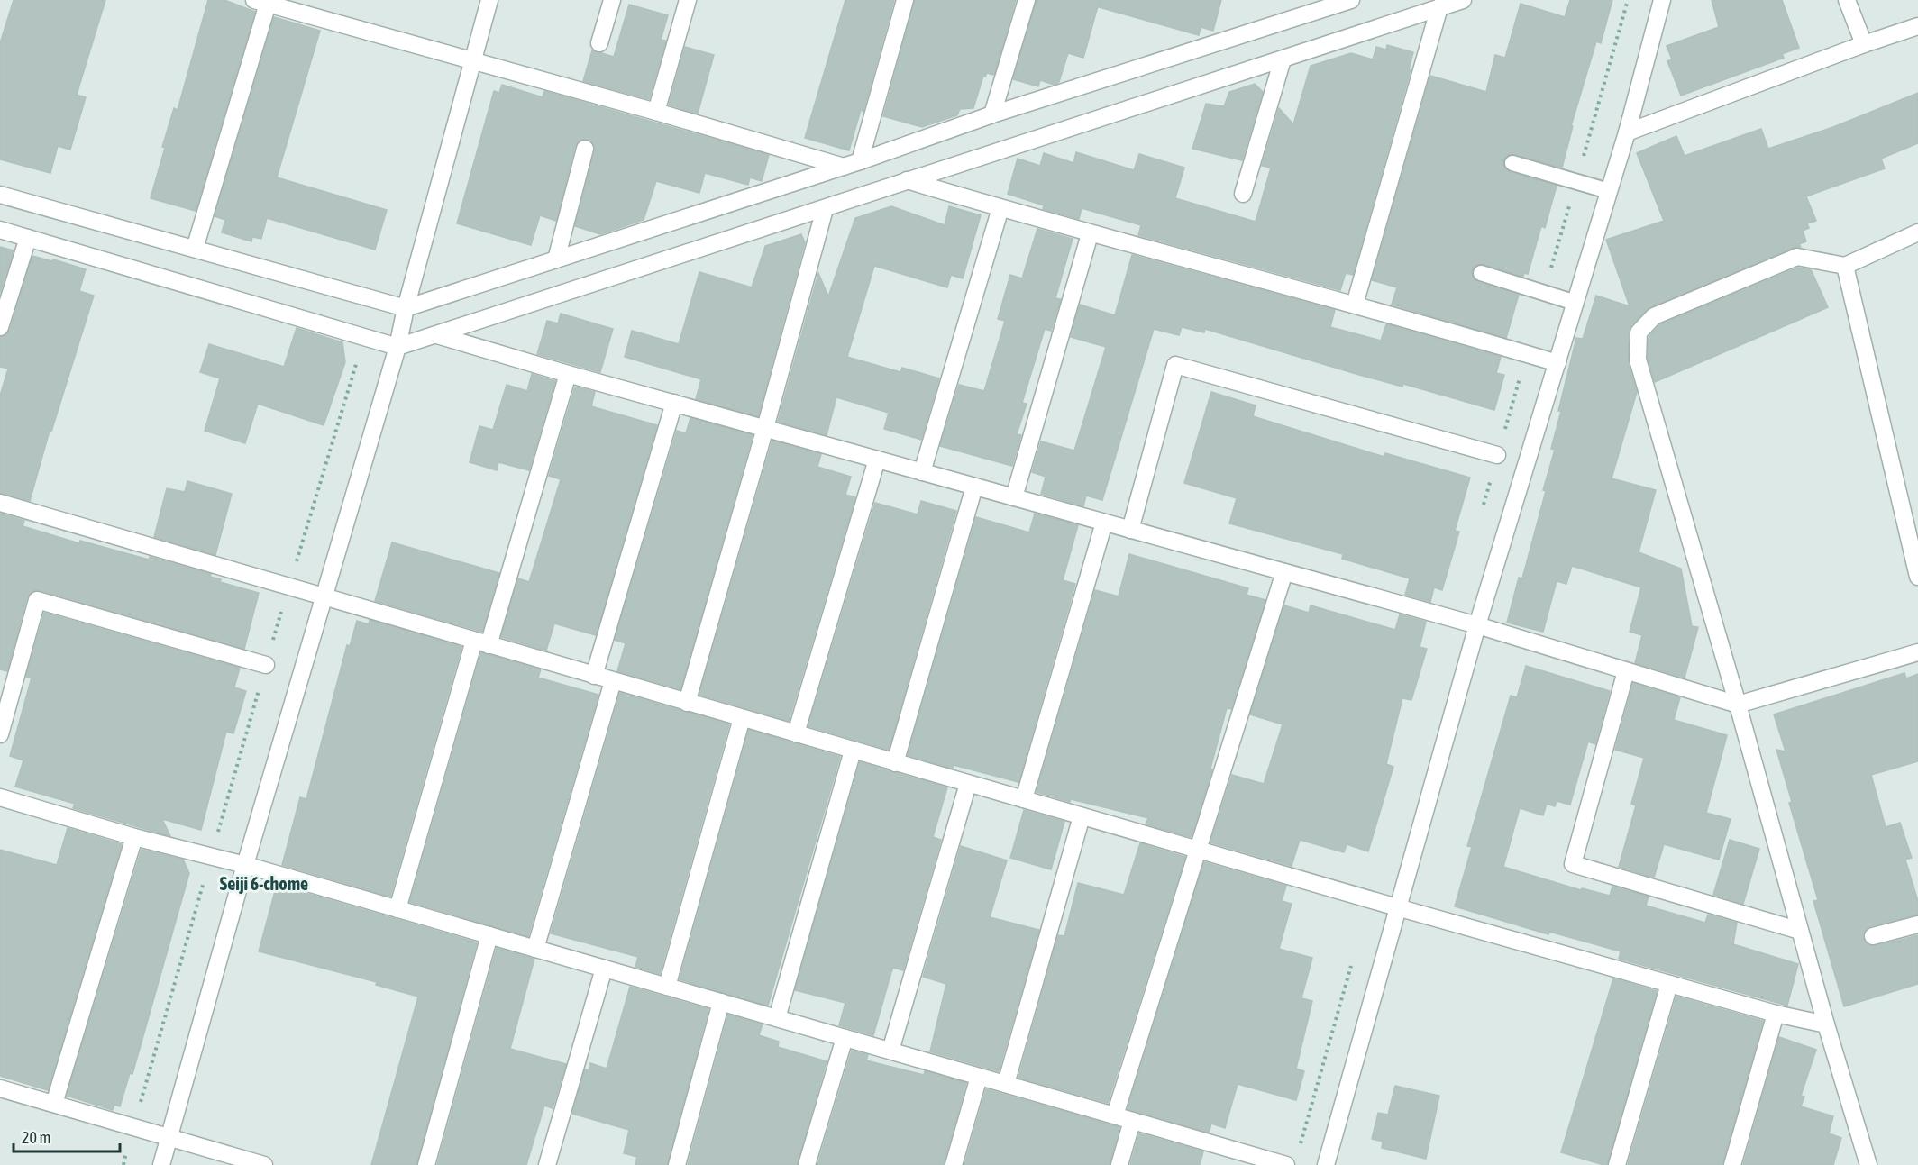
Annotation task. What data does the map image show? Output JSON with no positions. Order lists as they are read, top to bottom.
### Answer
{
  "districts": ["Seiji 6-chome"],
  "scale_bar": "20 m"
}
